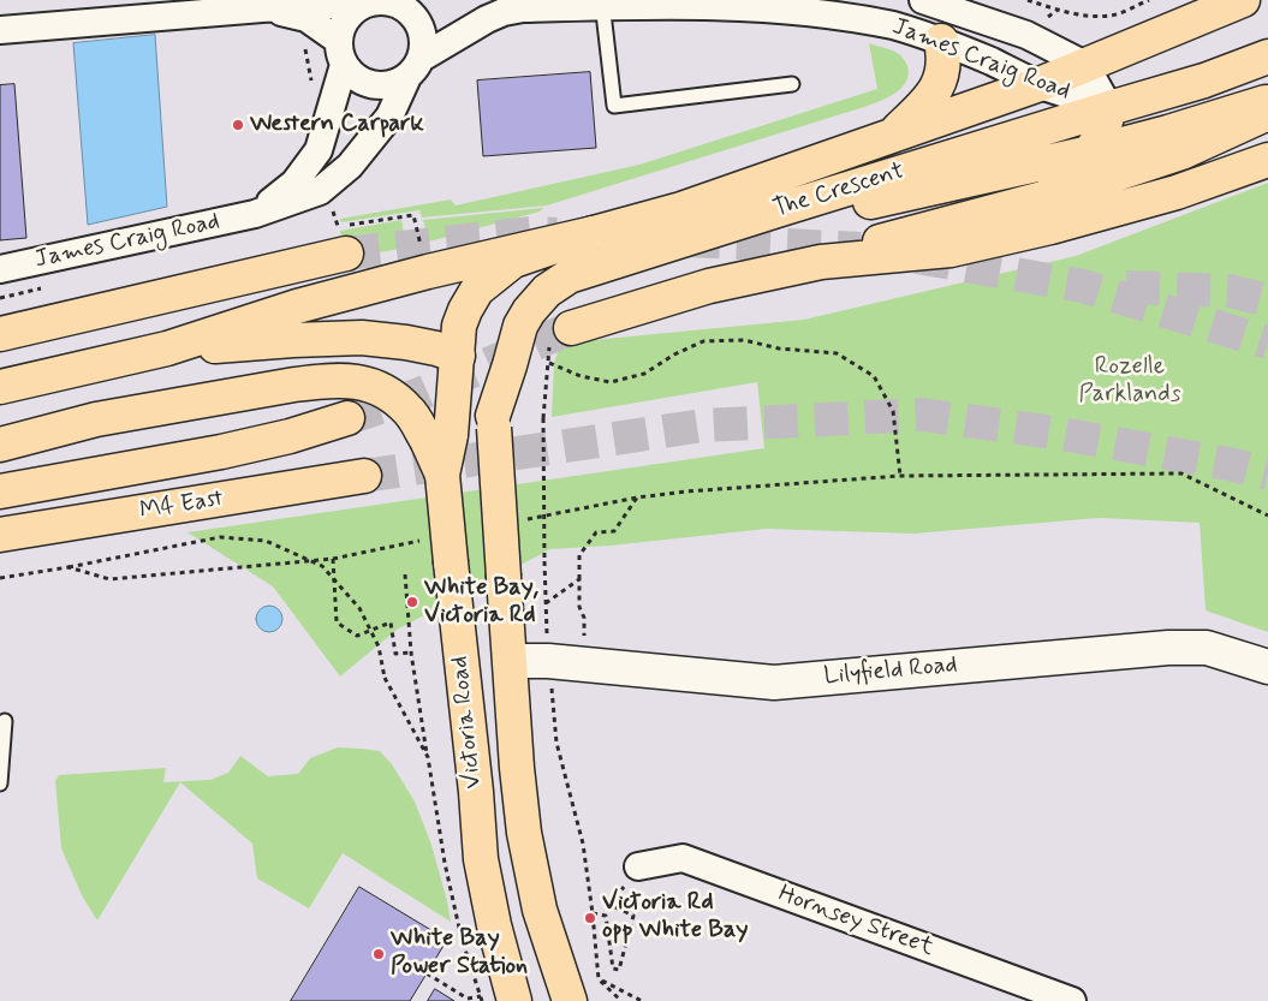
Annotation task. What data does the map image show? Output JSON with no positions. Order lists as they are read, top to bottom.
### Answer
{
  "streets": {
    "highway": ["The Crescent", "M4 East", "Victoria Road"],
    "main road": ["Lilyfield Road"],
    "street": ["James Craig Road", "Hornsey Street"]
  },
  "crossings": [
    ["James Craig Road", "The Crescent"],
    ["The Crescent", "Victoria Road"],
    ["Lilyfield Road", "Victoria Road"]
  ],
  "parks": ["Rozelle Parklands"],
  "places": [
    "Western Carpark",
    "White Bay, Victoria Rd",
    "Victoria Rd opp White Bay",
    "White Bay Power Station"
  ]
}
